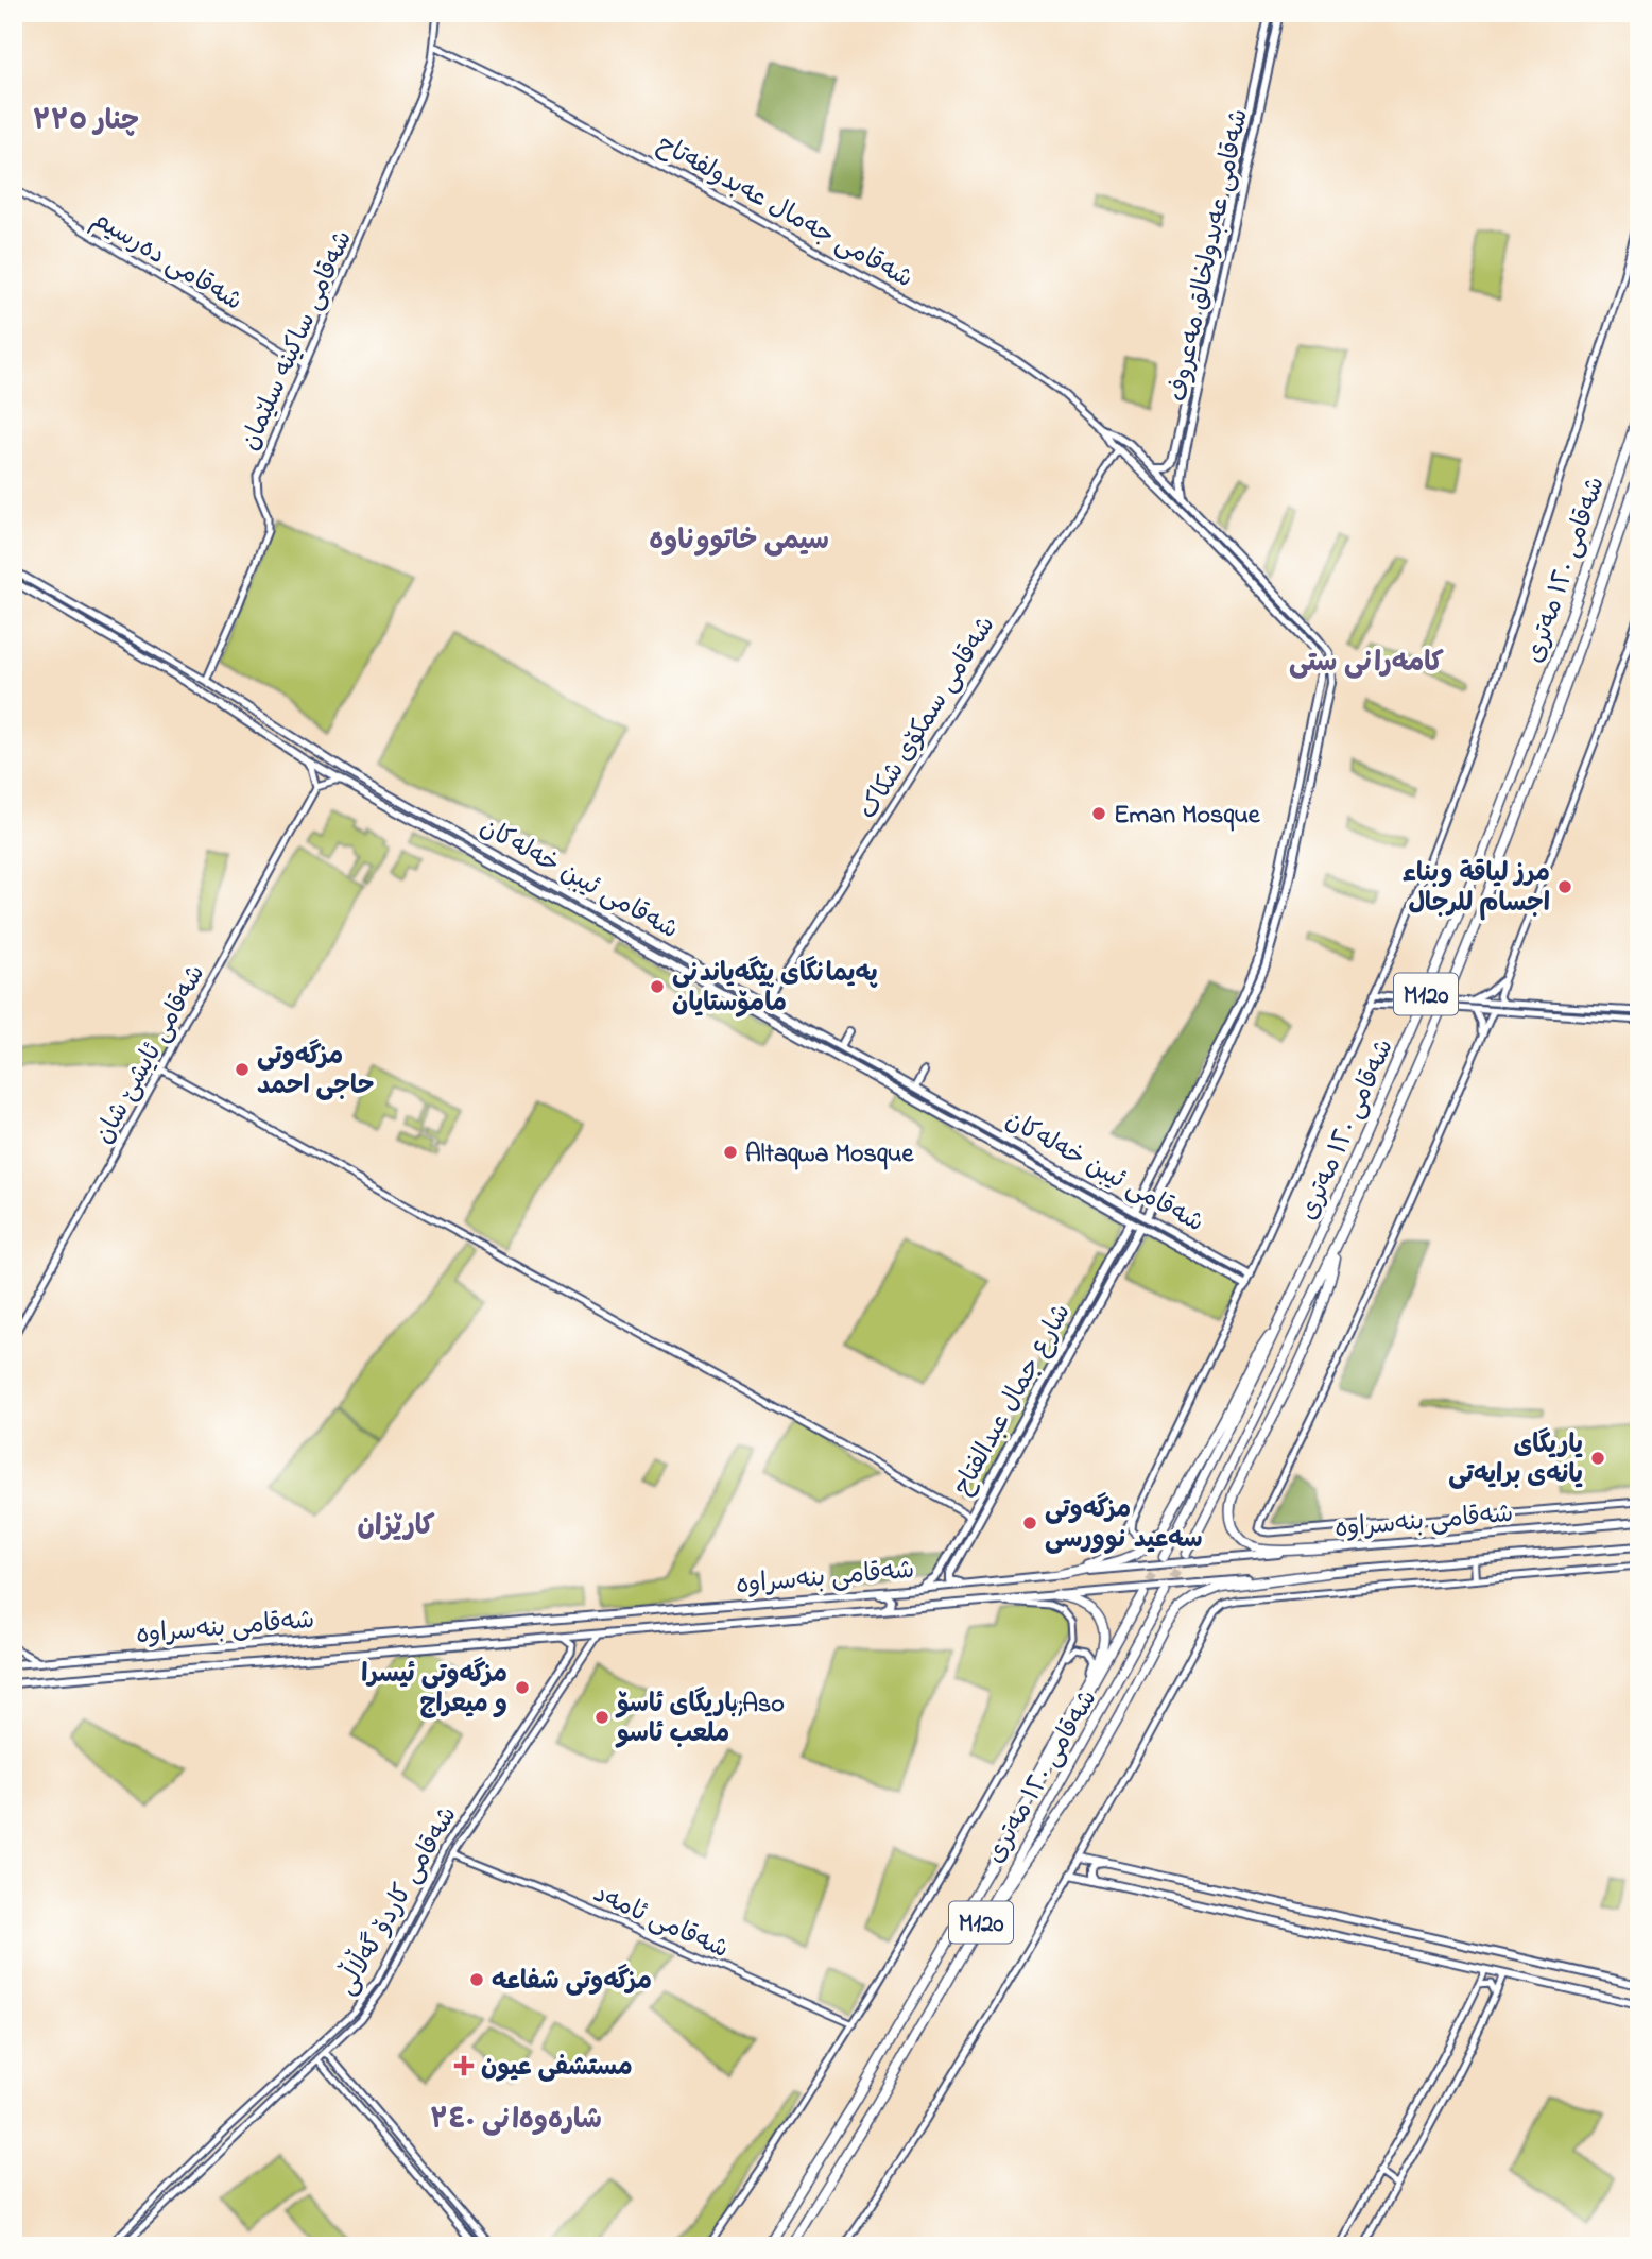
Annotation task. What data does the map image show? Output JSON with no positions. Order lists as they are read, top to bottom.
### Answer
{
  "streets": {
    "highway": ["شەقامی ١٢٠ مەتری", "M120"],
    "main road": [
      "شەقامی جەمال عەبدولفەتاح",
      "شەقامی عەبدولخالق مەعروف",
      "شەقامی ئیبن خەلەکان",
      "شارع جمال عبدالفتاح",
      "شەقامی بنەسراوە"
    ],
    "street": [
      "شەقامی دەرسیم",
      "شەقامی ساکینە سلێمان",
      "شەقامی سمکۆی شکاک",
      "شەقامی ئایشێ شان",
      "شەقامی کاردۆ گەڵاڵی",
      "شەقامی ئامەد"
    ]
  },
  "crossings": [
    ["شەقامی جەمال عەبدولفەتاح", "شەقامی عەبدولخالق مەعروف"],
    ["شەقامی جەمال عەبدولفەتاح", "شەقامی ساکینە سلێمان"],
    ["شەقامی جەمال عەبدولفەتاح", "شەقامی سمکۆی شکاک"],
    ["شەقامی جەمال عەبدولفەتاح", "شەقامی ئیبن خەلەکان"],
    ["شەقامی دەرسیم", "شەقامی ساکینە سلێمان"],
    ["شەقامی ساکینە سلێمان", "شەقامی ئیبن خەلەکان"],
    ["شەقامی سمکۆی شکاک", "شەقامی ئیبن خەلەکان"],
    ["شەقامی ئیبن خەلەکان", "شارع جمال عبدالفتاح"],
    ["شارع جمال عبدالفتاح", "شەقامی بنەسراوە"],
    ["شەقامی بنەسراوە", "شەقامی کاردۆ گەڵاڵی"],
    ["شەقامی کاردۆ گەڵاڵی", "شەقامی ئامەد"]
  ],
  "districts": [
    "چنار ٣٣٥",
    "سیمی خاتووناوه",
    "كامه‌رانی ستی",
    "کارێزان",
    "شارەوەانی ٣٤٠"
  ],
  "places": {
    "other": [
      "Eman Mosque",
      "مرز لياقة وبناء اجسام للرجال",
      "پەیمانگای پێگەیاندنی مامۆستایان",
      "مزگەوتی حاجی احمد",
      "Altaqwa Mosque",
      "یاریگای یانەی برایەتی",
      "مزگەوتی سەعید نوورسی",
      "مزگەوتی ئیسرا و میعراج",
      "یاریگای ئاسۆ;Aso ملعب ئاسو",
      "مزگەوتی شفاعە"
    ],
    "health": ["مستشفى عيون"]
  }
}
